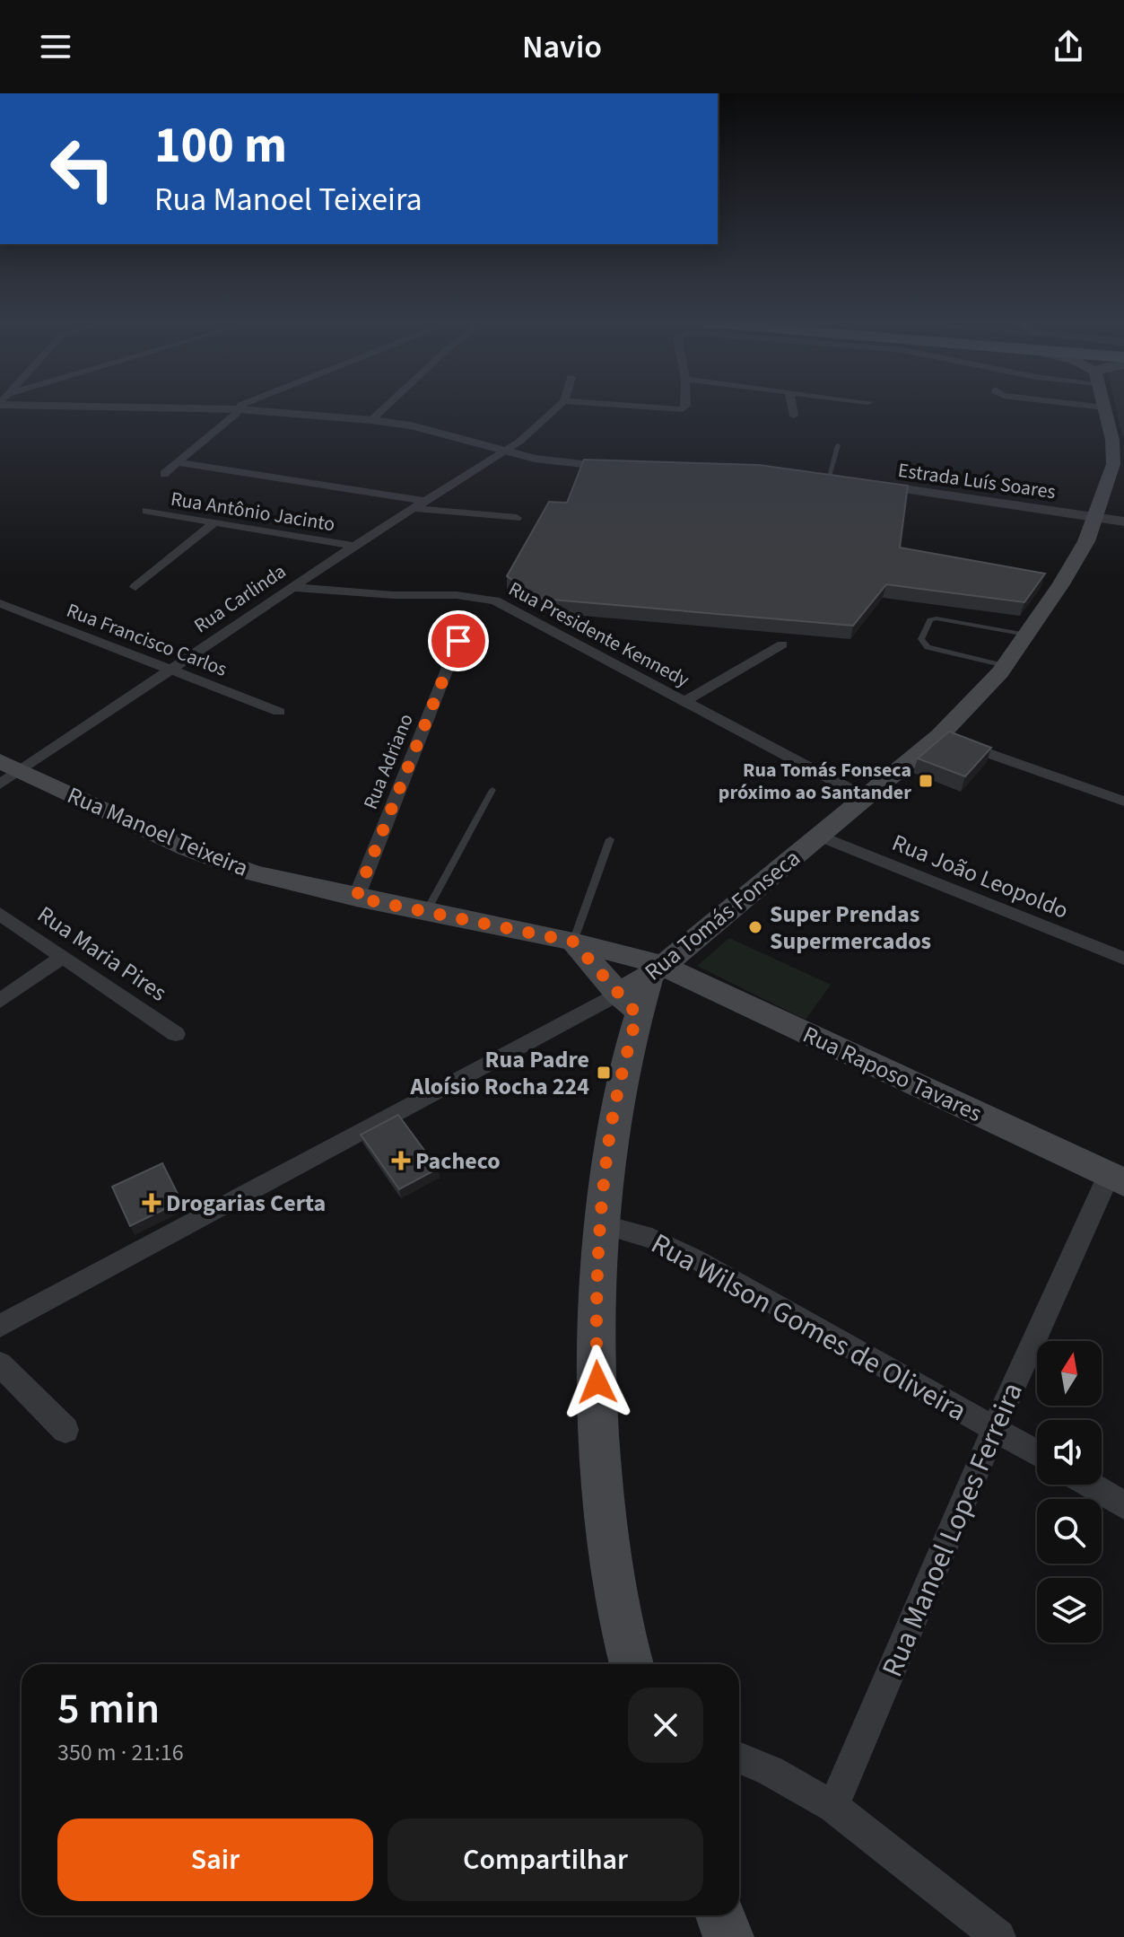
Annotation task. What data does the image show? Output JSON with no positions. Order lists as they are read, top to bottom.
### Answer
{
  "streets": {
    "main road": ["Rua Manoel Teixeira", "Rua Tomás Fonseca", "Rua Raposo Tavares"],
    "street": [
      "Estrada Luís Soares",
      "Rua Antônio Jacinto",
      "Rua Carlinda",
      "Rua Presidente Kennedy",
      "Rua Francisco Carlos",
      "Rua Adriano",
      "Rua João Leopoldo",
      "Rua Maria Pires",
      "Rua Wilson Gomes de Oliveira",
      "Rua Manoel Lopes Ferreira"
    ]
  },
  "crossings": [
    ["Estrada Luís Soares", "Rua Tomás Fonseca"],
    ["Rua Antônio Jacinto", "Rua Carlinda"],
    ["Rua Carlinda", "Rua Presidente Kennedy"],
    ["Rua Carlinda", "Rua Francisco Carlos"],
    ["Rua Carlinda", "Rua Manoel Teixeira"],
    ["Rua Presidente Kennedy", "Rua Tomás Fonseca"],
    ["Rua Adriano", "Rua Manoel Teixeira"],
    ["Rua Manoel Teixeira", "Rua Tomás Fonseca"],
    ["Rua Manoel Teixeira", "Rua Raposo Tavares"],
    ["Rua João Leopoldo", "Rua Tomás Fonseca"],
    ["Rua Tomás Fonseca", "Rua Raposo Tavares"],
    ["Rua Raposo Tavares", "Rua Manoel Lopes Ferreira"],
    ["Rua Wilson Gomes de Oliveira", "Rua Manoel Lopes Ferreira"]
  ],
  "places": {
    "transit": ["Rua Tomás Fonseca próximo ao Santander", "Rua Padre Aloísio Rocha 224"],
    "other": ["Super Prendas Supermercados"],
    "health": ["Pacheco", "Drogarias Certa"]
  },
  "north": "top",
  "page": {
    "header": "Navio",
    "turn": ["100 m", "Rua Manoel Teixeira"],
    "heading": ["5 min", "350 m · 21:16"],
    "buttons": ["Sair", "Compartilhar"]
  }
}
